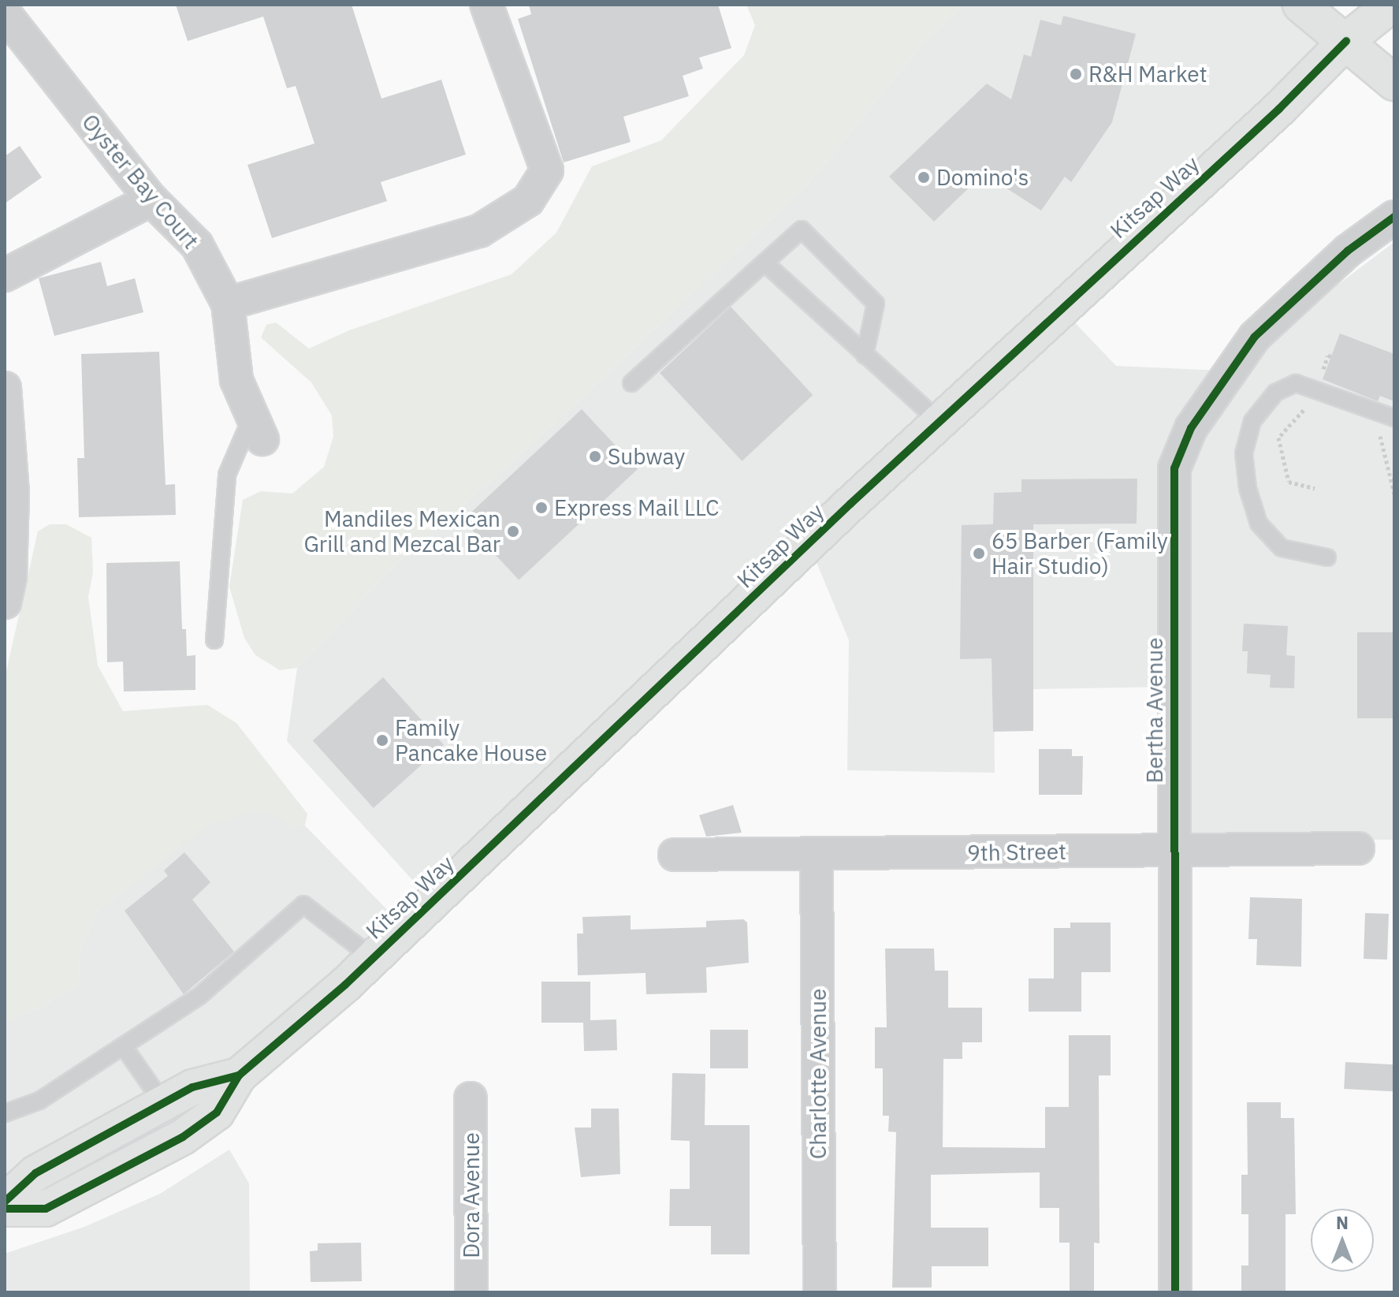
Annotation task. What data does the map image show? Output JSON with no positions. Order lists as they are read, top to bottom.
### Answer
{
  "streets": {
    "main road": ["Kitsap Way"],
    "street": [
      "Oyster Bay Court",
      "Bertha Avenue",
      "9th Street",
      "Charlotte Avenue",
      "Dora Avenue"
    ]
  },
  "crossings": [
    ["Bertha Avenue", "9th Street"],
    ["9th Street", "Charlotte Avenue"]
  ],
  "places": [
    "R&H Market",
    "Domino's",
    "Subway",
    "Express Mail LLC",
    "Mandiles Mexican Grill and Mezcal Bar",
    "65 Barber (Family Hair Studio)",
    "Family Pancake House"
  ],
  "north": "top"
}
